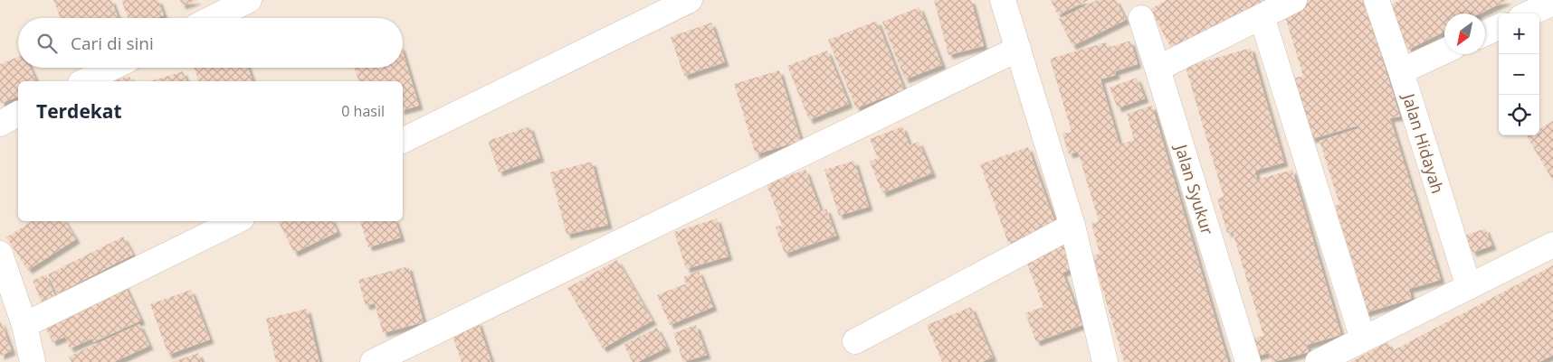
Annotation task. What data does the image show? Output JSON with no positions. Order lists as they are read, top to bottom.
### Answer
{
  "streets": {
    "street": ["Jalan Hidayah", "Jalan Syukur"]
  },
  "north": "bottom left",
  "page": {
    "map_buttons": ["+", "−"],
    "search": "Cari di sini",
    "heading": ["Terdekat", "0 hasil"]
  }
}
